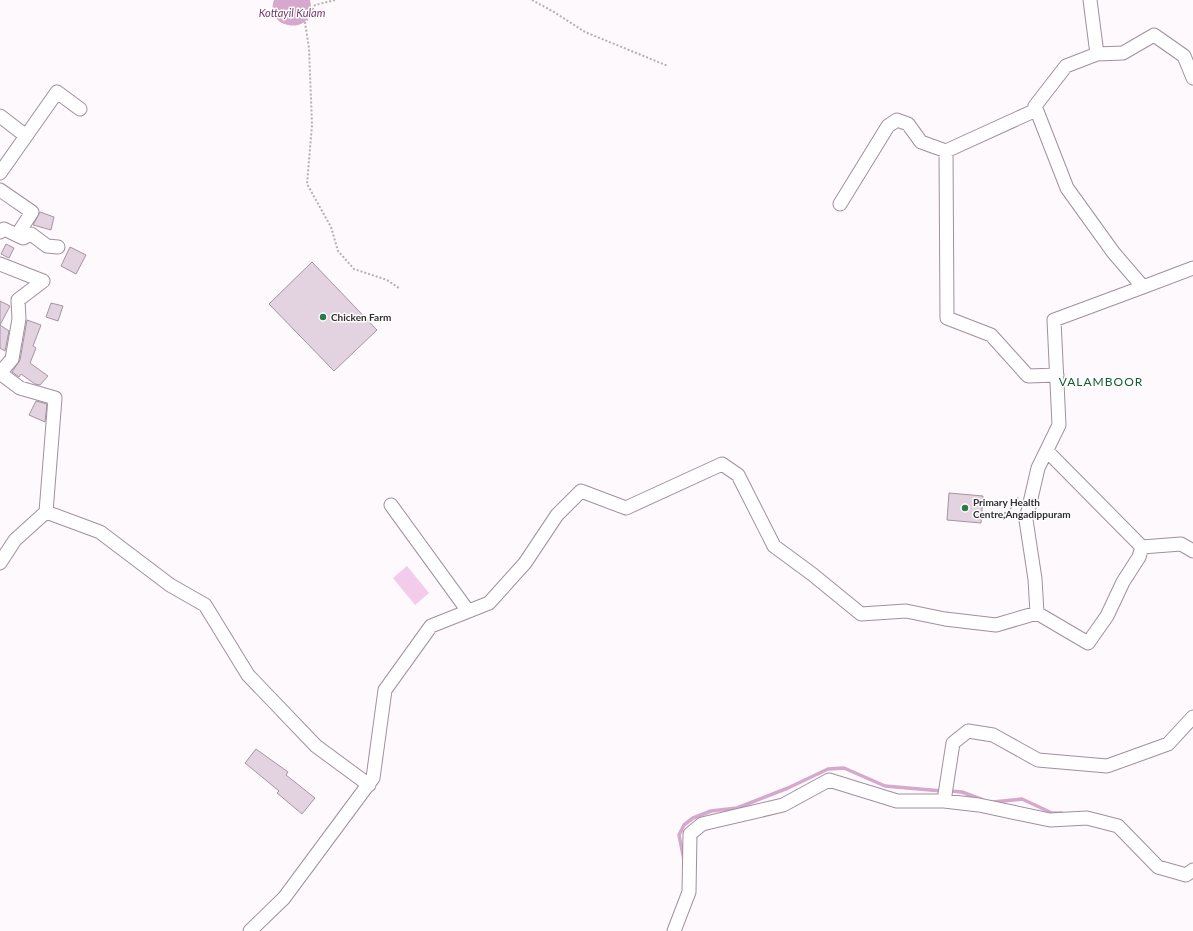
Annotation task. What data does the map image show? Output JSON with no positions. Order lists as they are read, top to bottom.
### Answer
{
  "districts": ["VALAMBOOR"],
  "water": ["Kottayil Kulam"],
  "places": ["Chicken Farm", "Primary Health Centre,Angadippuram"]
}
